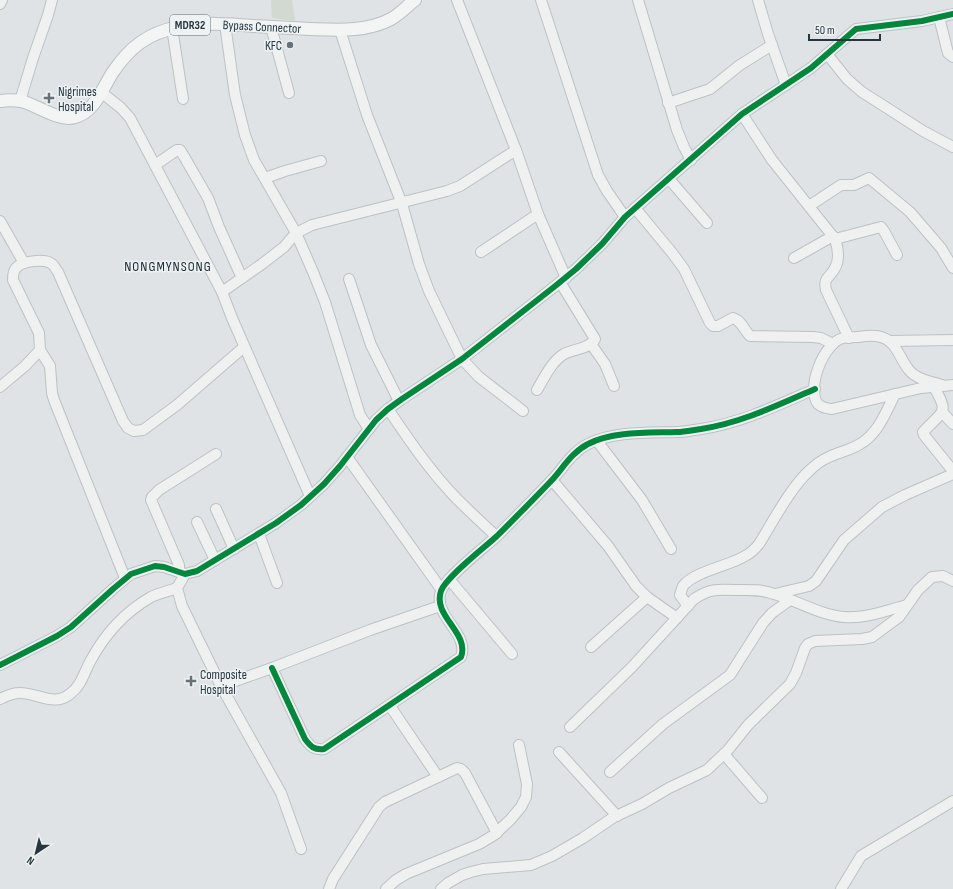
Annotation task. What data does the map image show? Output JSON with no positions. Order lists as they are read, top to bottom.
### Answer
{
  "streets": {
    "main road": ["MDR32", "Bypass Connector"]
  },
  "districts": ["NONGMYNSONG"],
  "places": {
    "other": ["KFC"],
    "health": ["Nigrimes Hospital", "Composite Hospital"]
  },
  "scale_bar": "50 m",
  "north": "bottom left"
}
